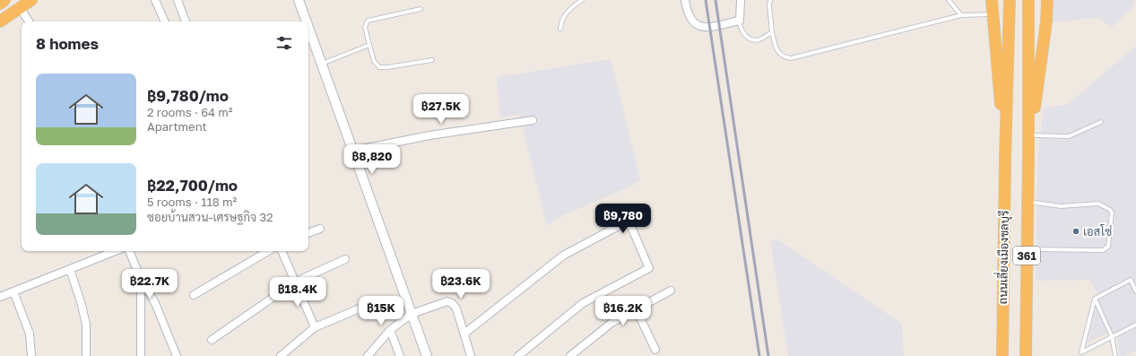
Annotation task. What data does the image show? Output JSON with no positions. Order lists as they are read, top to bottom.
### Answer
{
  "streets": {
    "highway": ["361", "ถนนเลี่ยงเมืองชลบุรี"]
  },
  "places": ["เอสโซ่"],
  "page": {
    "heading": "8 homes",
    "list": [
      {
        "name": "฿9,780/mo",
        "note": "2 rooms · 64 m² · Apartment"
      },
      {
        "name": "฿22,700/mo",
        "note": "5 rooms · 118 m² · ซอยบ้านสวน-เศรษฐกิจ 32"
      }
    ],
    "price": [
      "฿27.5K",
      "฿8,820",
      "฿9,780",
      "฿22.7K",
      "฿23.6K",
      "฿18.4K",
      "฿15K",
      "฿16.2K"
    ]
  }
}
